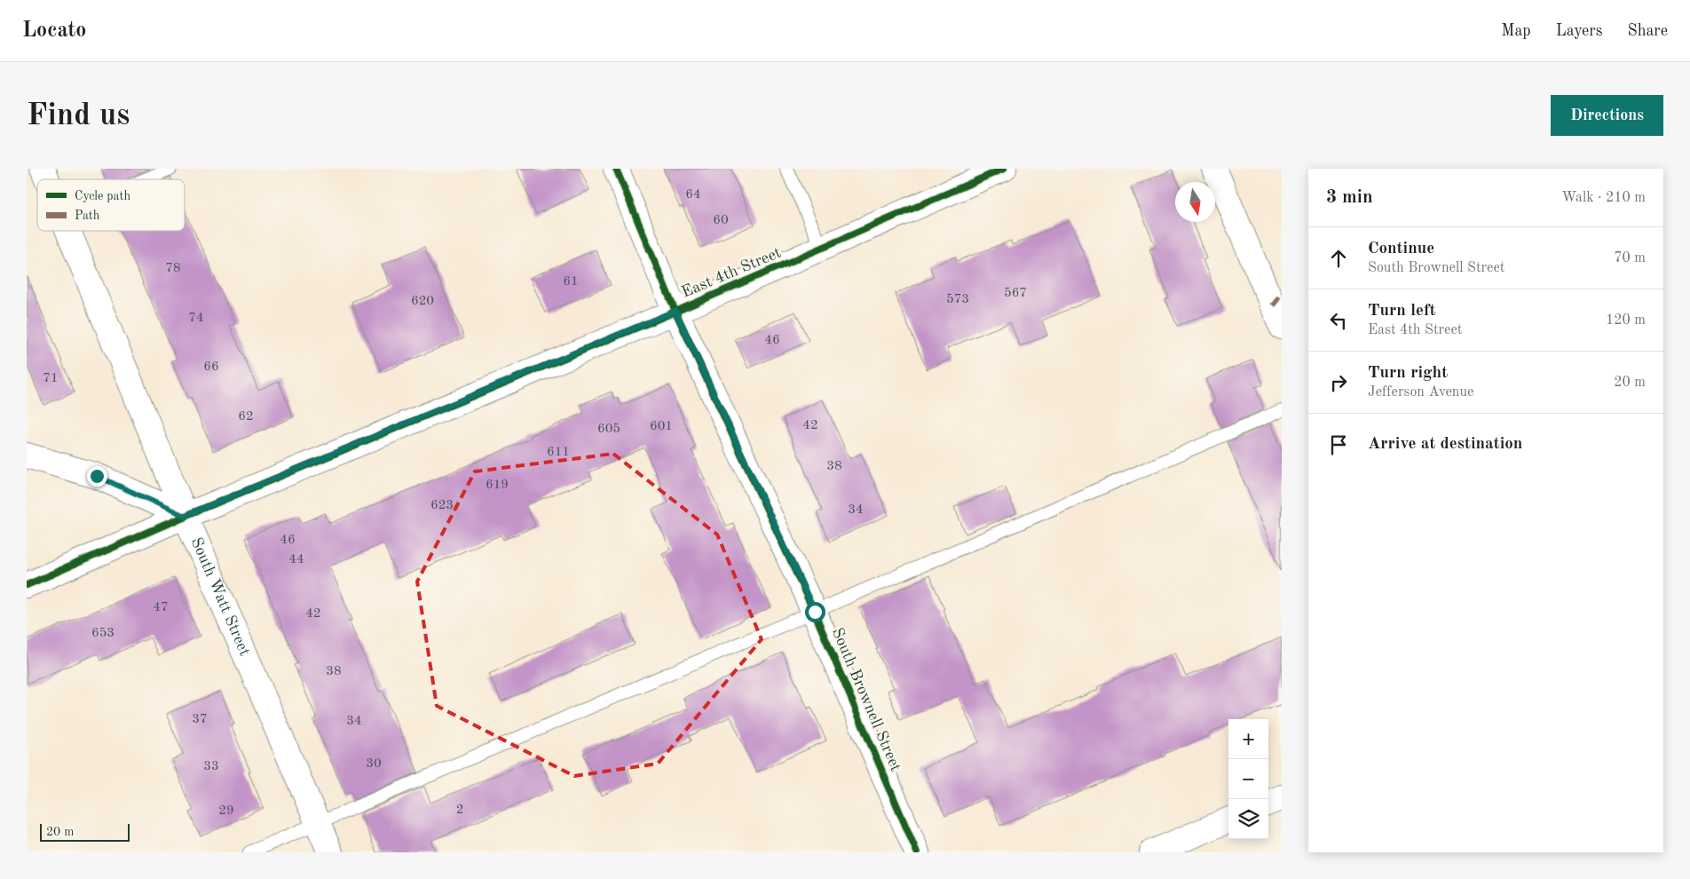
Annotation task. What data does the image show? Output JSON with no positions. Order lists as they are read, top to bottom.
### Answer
{
  "streets": {
    "street": ["East 4th Street", "South Watt Street", "South Brownell Street"]
  },
  "crossings": [
    ["East 4th Street", "South Watt Street"],
    ["East 4th Street", "South Brownell Street"]
  ],
  "house_numbers": [
    "64",
    "60",
    "78",
    "61",
    "567",
    "573",
    "620",
    "74",
    "46",
    "66",
    "71",
    "62",
    "42",
    "601",
    "605",
    "611",
    "38",
    "619",
    "623",
    "34",
    "46",
    "44",
    "47",
    "42",
    "653",
    "38",
    "37",
    "34",
    "30",
    "33",
    "2",
    "29"
  ],
  "legend": ["Cycle path", "Path"],
  "scale_bar": "20 m",
  "north": "bottom",
  "page": {
    "header": "Locato",
    "nav": ["Map", "Layers", "Share"],
    "buttons": "Directions",
    "title": "Find us",
    "heading": ["3 min", "Walk · 210 m"],
    "list": [
      ["Continue", "South Brownell Street", "70 m"],
      ["Turn left", "East 4th Street", "120 m"],
      ["Turn right", "Jefferson Avenue", "20 m"],
      "Arrive at destination"
    ],
    "map_buttons": ["+", "−"],
    "scale": "20 m"
  }
}
